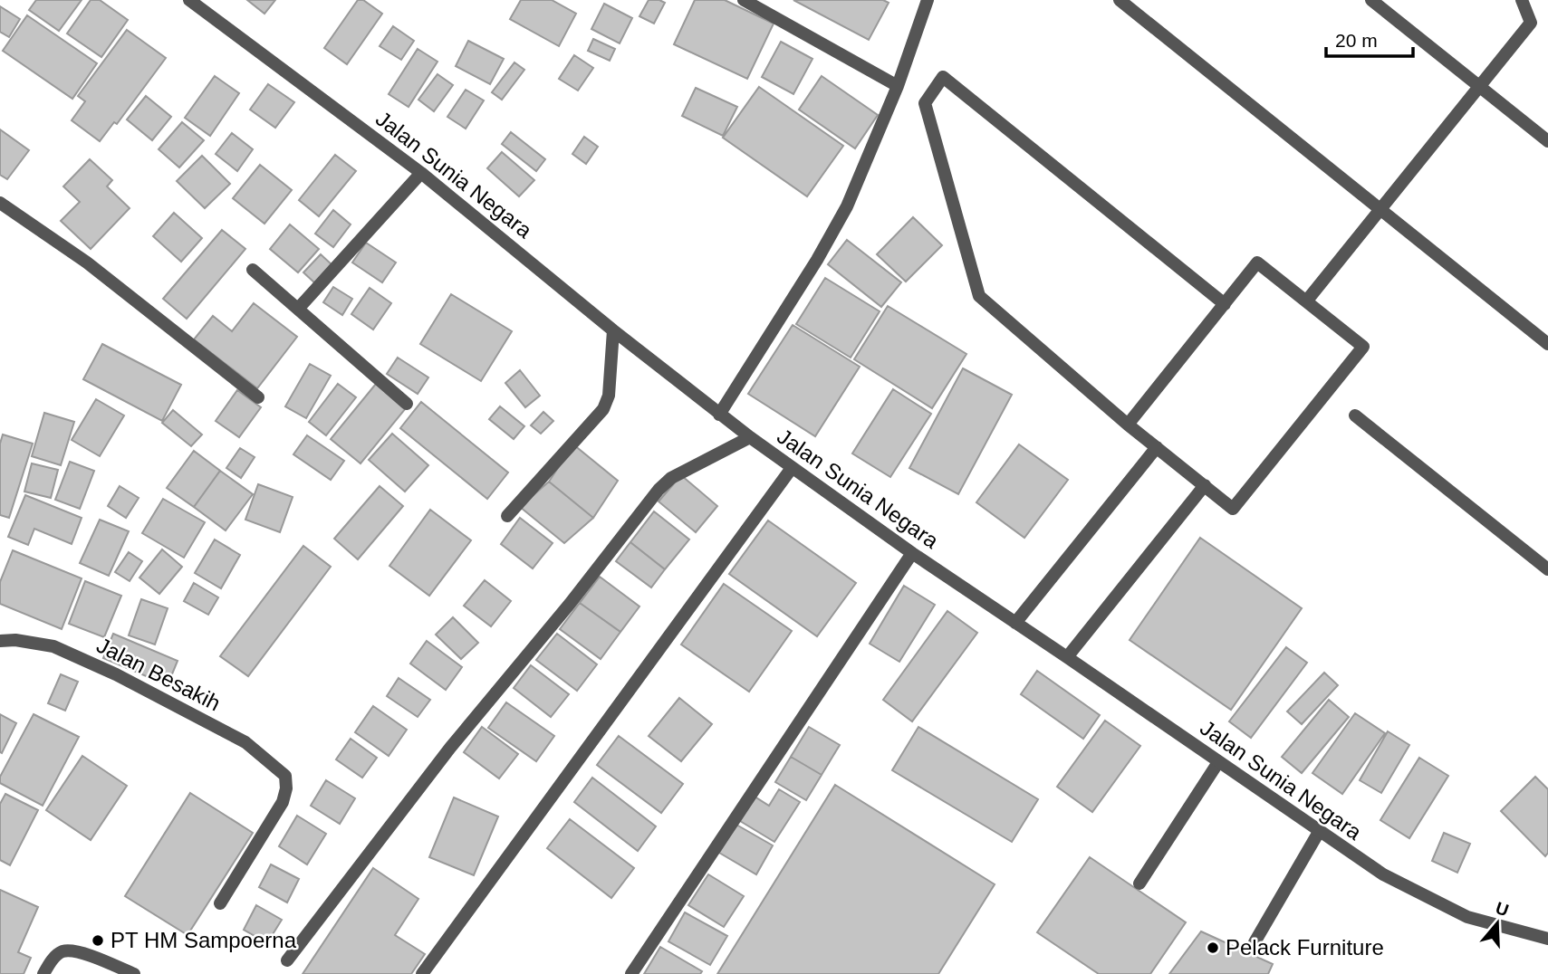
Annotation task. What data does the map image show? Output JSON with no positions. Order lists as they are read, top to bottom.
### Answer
{
  "streets": {
    "street": ["Jalan Sunia Negara", "Jalan Besakih"]
  },
  "places": ["PT HM Sampoerna", "Pelack Furniture"],
  "scale_bar": "20 m",
  "north": "top"
}
